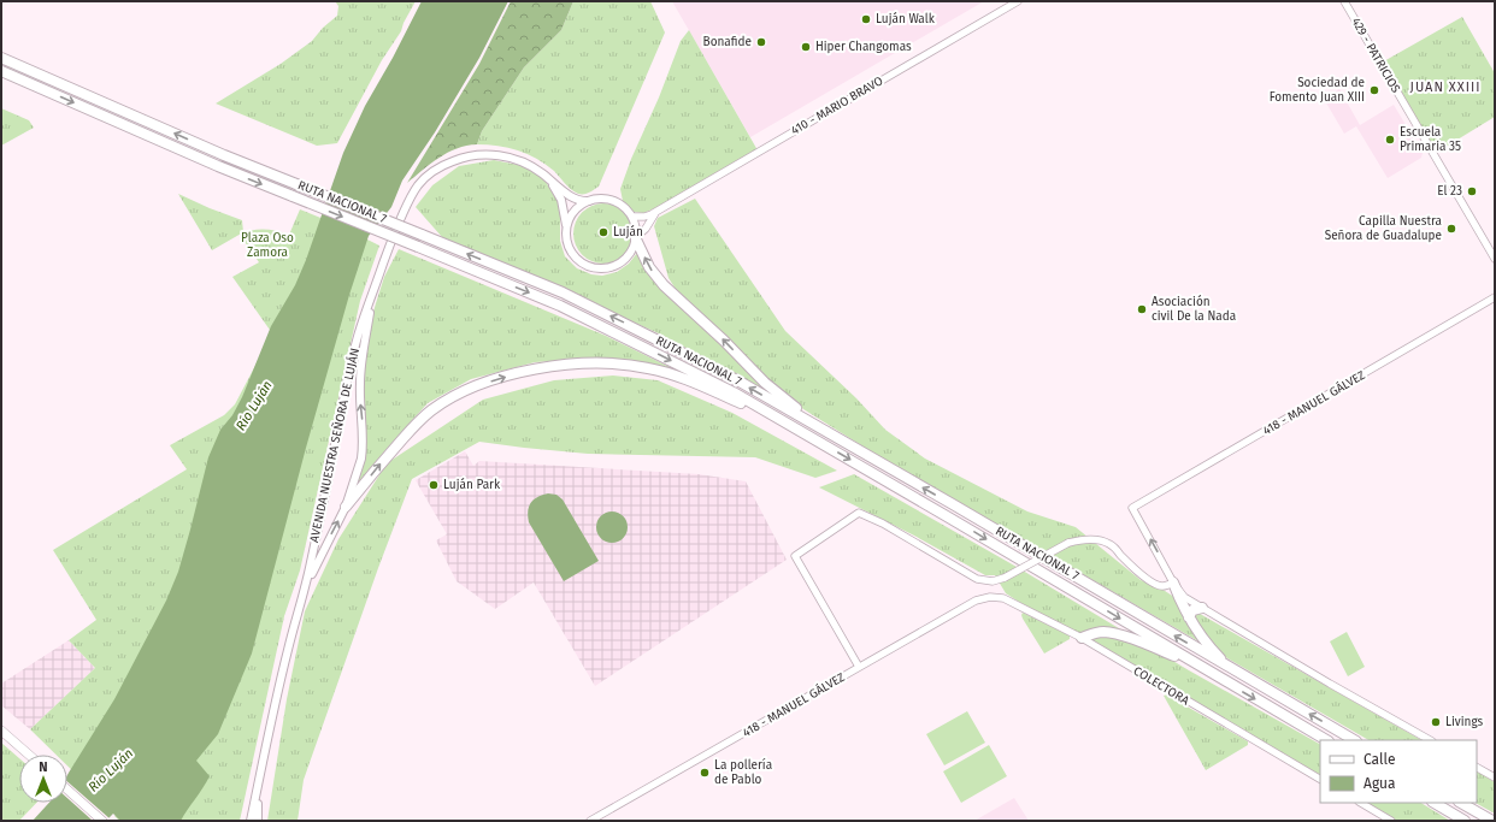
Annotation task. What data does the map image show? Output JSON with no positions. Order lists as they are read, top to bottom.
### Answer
{
  "streets": {
    "highway": ["RUTA NACIONAL 7"],
    "main road": ["AVENIDA NUESTRA SEÑORA DE LUJÁN"],
    "street": [
      "429 - PATRICIOS",
      "410 - MARIO BRAVO",
      "418 - MANUEL GÁLVEZ",
      "COLECTORA"
    ]
  },
  "crossings": [
    ["410 - MARIO BRAVO", "AVENIDA NUESTRA SEÑORA DE LUJÁN"],
    ["418 - MANUEL GÁLVEZ", "COLECTORA"]
  ],
  "one_way": ["418 - MANUEL GÁLVEZ"],
  "districts": ["JUAN XXIII"],
  "water": ["Río Luján"],
  "parks": ["Plaza Oso Zamora"],
  "places": [
    "Luján Walk",
    "Bonafide",
    "Hiper Changomas",
    "Sociedad de Fomento Juan XIII",
    "Escuela Primaria 35",
    "El 23",
    "Capilla Nuestra Señora de Guadalupe",
    "Luján",
    "Asociación civil De la Nada",
    "Luján Park",
    "Livings",
    "La pollería de Pablo"
  ],
  "legend": ["Calle", "Agua"],
  "north": "top"
}
